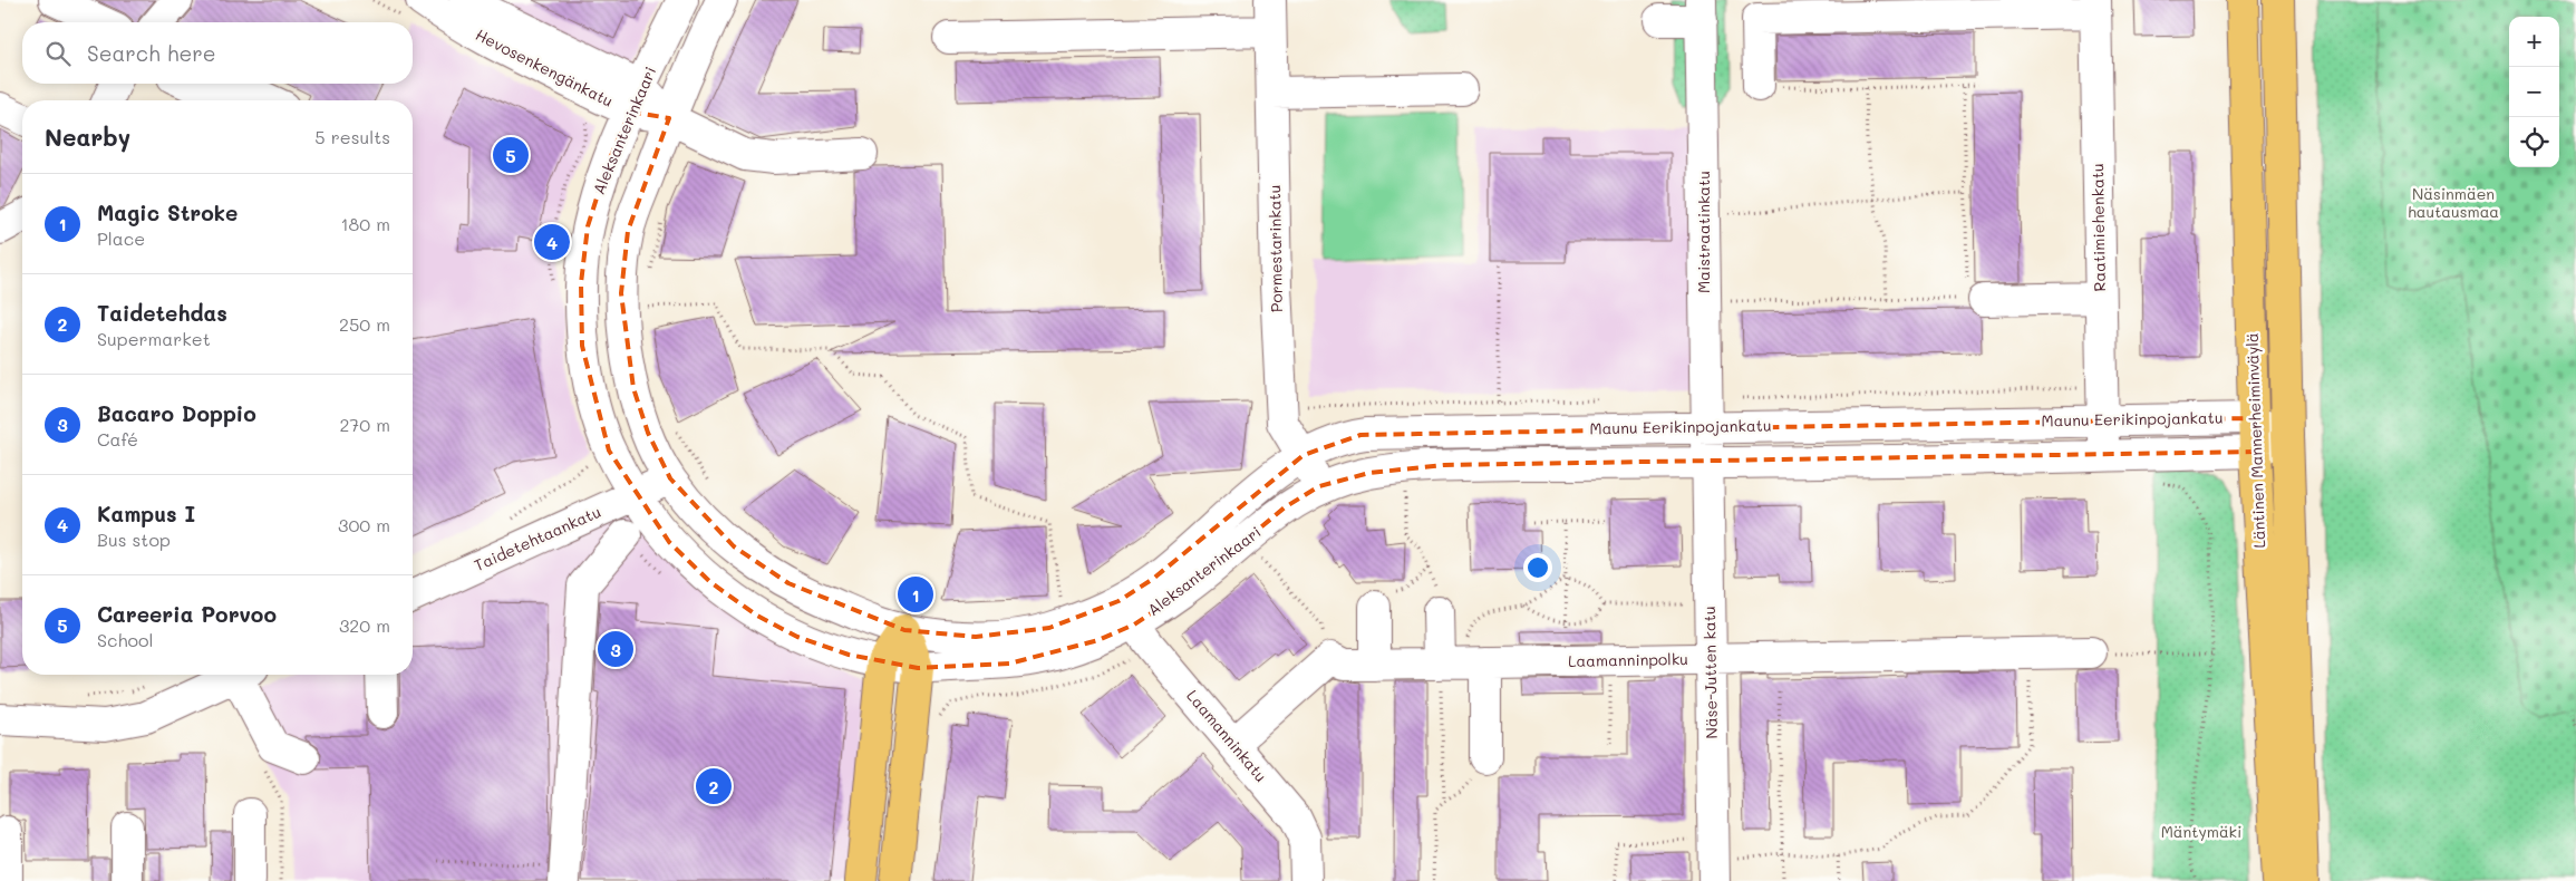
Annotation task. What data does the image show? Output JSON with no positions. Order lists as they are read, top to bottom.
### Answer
{
  "streets": {
    "main road": ["Läntinen Mannerheiminväylä"],
    "street": [
      "Hevosenkengänkatu",
      "Aleksanterinkaari",
      "Raatimiehenkatu",
      "Maistraatinkatu",
      "Pormestarinkatu",
      "Maunu Eerikinpojankatu",
      "Taidetehtaankatu",
      "Laamanninpolku",
      "Näse-Jutten katu",
      "Laamanninkatu"
    ]
  },
  "crossings": [
    ["Hevosenkengänkatu", "Aleksanterinkaari"],
    ["Aleksanterinkaari", "Maunu Eerikinpojankatu"],
    ["Aleksanterinkaari", "Taidetehtaankatu"],
    ["Aleksanterinkaari", "Laamanninkatu"],
    ["Raatimiehenkatu", "Maunu Eerikinpojankatu"],
    ["Maistraatinkatu", "Maunu Eerikinpojankatu"],
    ["Maistraatinkatu", "Näse-Jutten katu"],
    ["Maunu Eerikinpojankatu", "Läntinen Mannerheiminväylä"],
    ["Laamanninpolku", "Näse-Jutten katu"]
  ],
  "parks": ["Näsinmäen hautausmaa", "Mäntymäki"],
  "page": {
    "map_buttons": ["+", "−"],
    "search": "Search here",
    "heading": ["Nearby", "5 results"],
    "pins": [
      "5",
      "4",
      "1",
      "3",
      "2"
    ],
    "list": [
      {
        "mark": "1",
        "name": "Magic Stroke",
        "note": "Place",
        "value": "180 m"
      },
      {
        "mark": "2",
        "name": "Taidetehdas",
        "note": "Supermarket",
        "value": "250 m"
      },
      {
        "mark": "3",
        "name": "Bacaro Doppio",
        "note": "Café",
        "value": "270 m"
      },
      {
        "mark": "4",
        "name": "Kampus I",
        "note": "Bus stop",
        "value": "300 m"
      },
      {
        "mark": "5",
        "name": "Careeria Porvoo",
        "note": "School",
        "value": "320 m"
      }
    ]
  }
}
